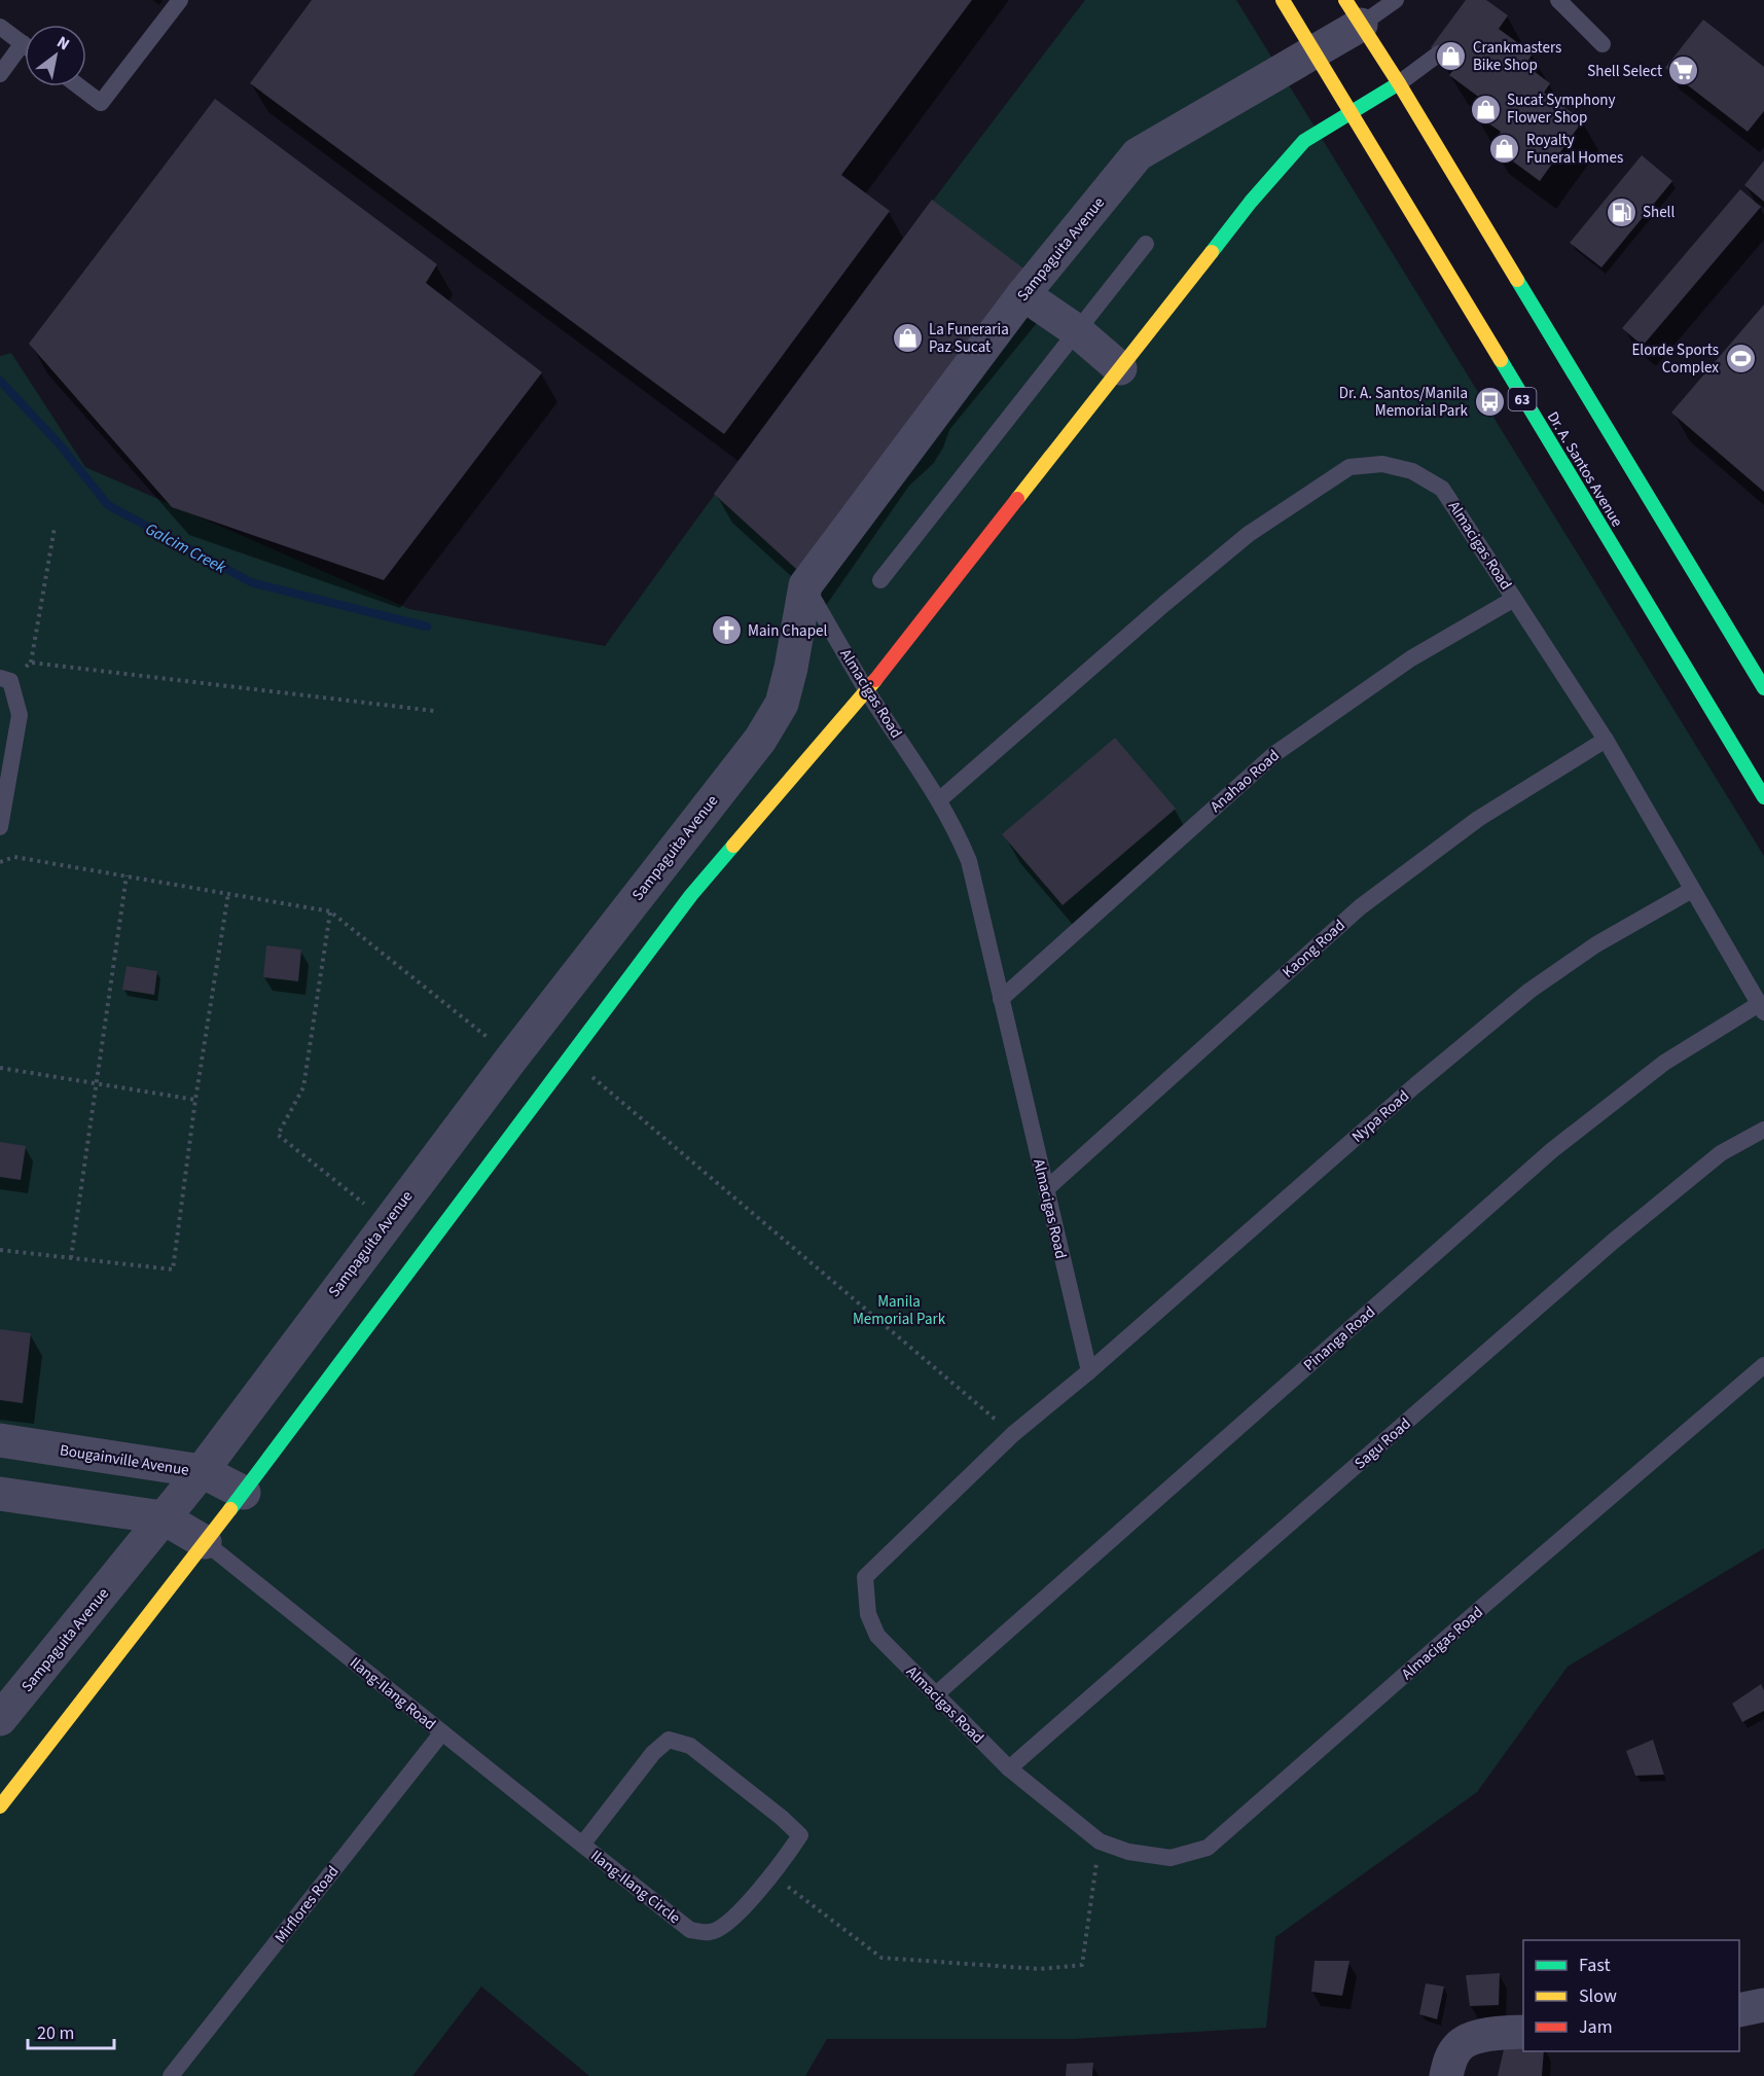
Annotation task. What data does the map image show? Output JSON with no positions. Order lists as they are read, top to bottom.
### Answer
{
  "streets": {
    "street": [
      "Sampaguita Avenue",
      "63",
      "Dr. A. Santos Avenue",
      "Bougainville Avenue"
    ],
    "lane": [
      "Almacigas Road",
      "Anahao Road",
      "Kaong Road",
      "Nypa Road",
      "Pinanga Road",
      "Sagu Road",
      "Ilang-Ilang Road",
      "Ilang-Ilang Circle",
      "Mirflores Road"
    ]
  },
  "crossings": [
    ["Sampaguita Avenue", "Dr. A. Santos Avenue"],
    ["Sampaguita Avenue", "Almacigas Road"],
    ["Sampaguita Avenue", "Bougainville Avenue"],
    ["Almacigas Road", "Anahao Road"],
    ["Almacigas Road", "Kaong Road"],
    ["Almacigas Road", "Nypa Road"],
    ["Almacigas Road", "Pinanga Road"],
    ["Almacigas Road", "Sagu Road"],
    ["Ilang-Ilang Road", "Ilang-Ilang Circle"],
    ["Ilang-Ilang Road", "Mirflores Road"]
  ],
  "water": ["Galcim Creek"],
  "parks": ["Manila Memorial Park"],
  "places": {
    "shop": [
      "Crankmasters Bike Shop",
      "Sucat Symphony Flower Shop",
      "Royalty Funeral Homes",
      "La Funeraria Paz Sucat"
    ],
    "supermarket": ["Shell Select"],
    "fuel station": ["Shell"],
    "sports": ["Elorde Sports Complex"],
    "bus stop": ["Dr. A. Santos/Manila Memorial Park"],
    "church": ["Main Chapel"]
  },
  "legend": ["Fast", "Slow", "Jam"],
  "scale_bar": "20 m",
  "north": "top right"
}
